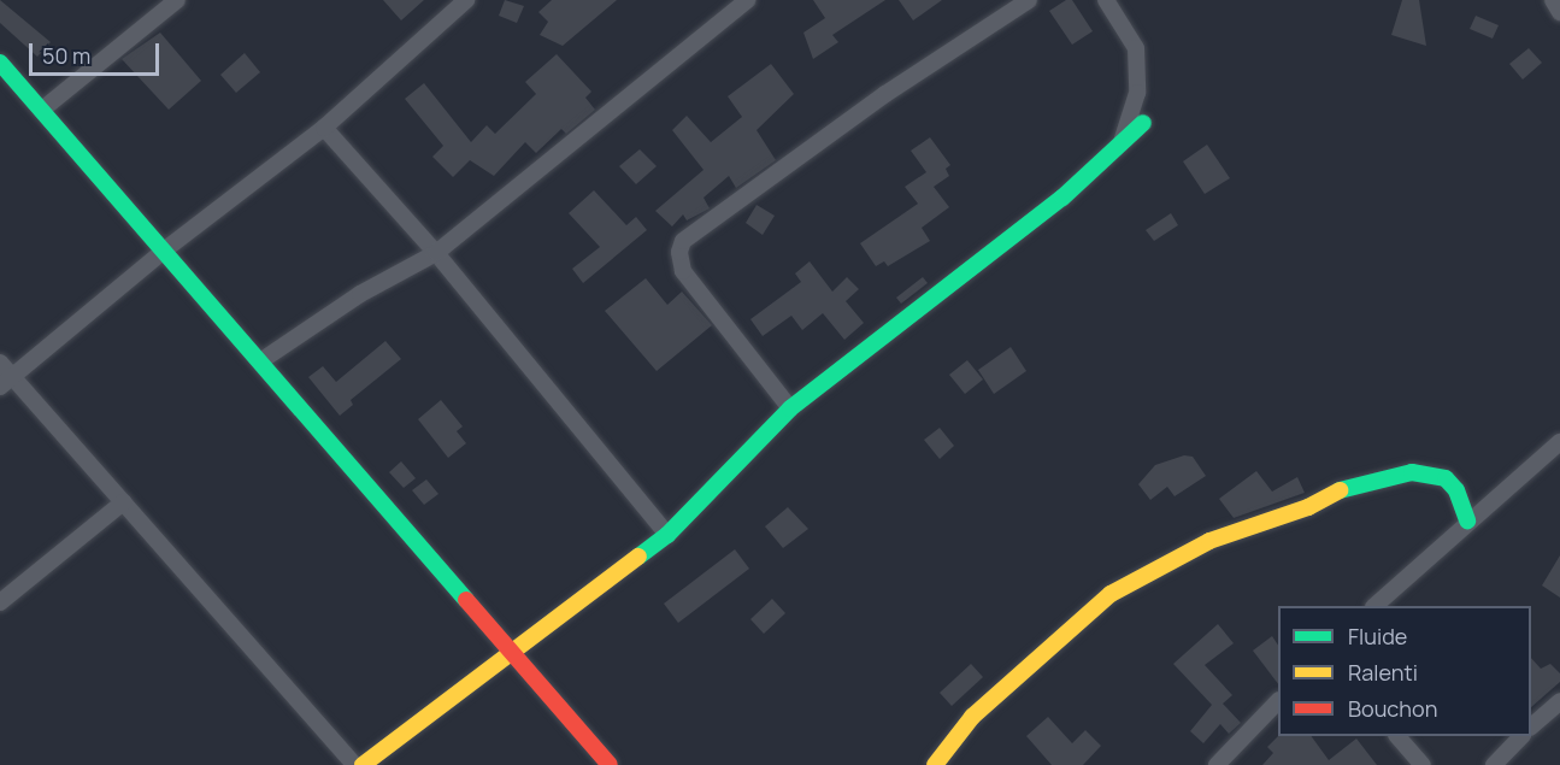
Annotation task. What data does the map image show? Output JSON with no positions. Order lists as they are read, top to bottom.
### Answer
{
  "legend": ["Fluide", "Ralenti", "Bouchon"],
  "scale_bar": "50 m"
}
